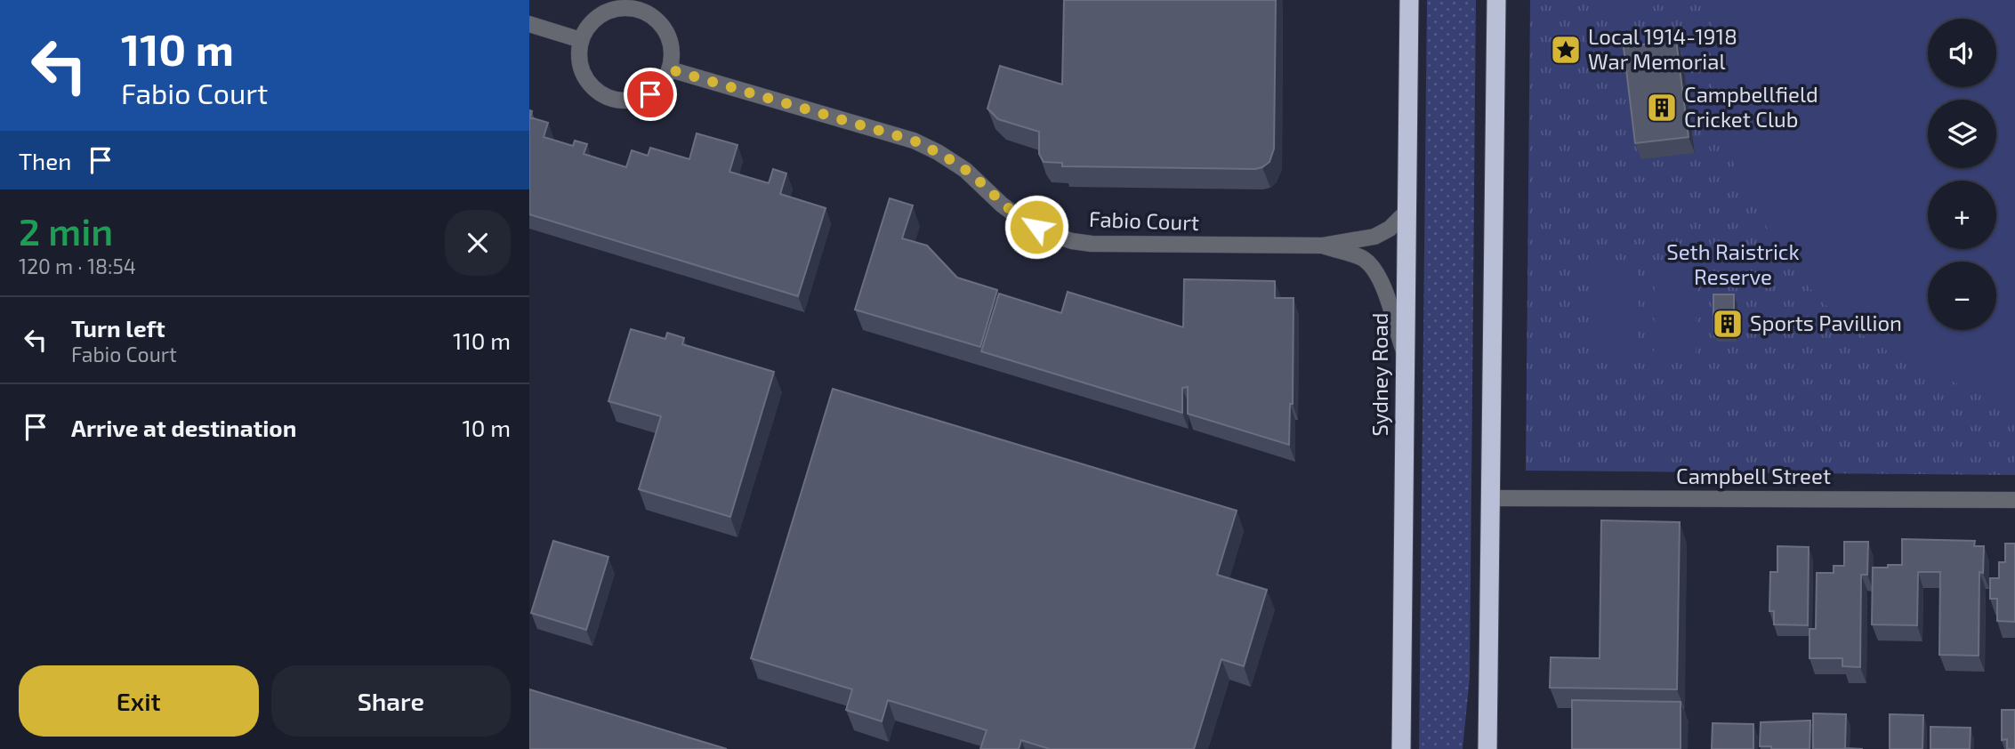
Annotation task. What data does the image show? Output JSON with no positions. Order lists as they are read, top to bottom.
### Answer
{
  "streets": {
    "highway": ["Sydney Road"],
    "street": ["Fabio Court", "Campbell Street"]
  },
  "crossings": [
    ["Fabio Court", "Sydney Road"]
  ],
  "parks": ["Seth Raistrick Reserve"],
  "places": {
    "place": ["Local 1914-1918 War Memorial"],
    "building": ["Campbellfield Cricket Club", "Sports Pavillion"]
  },
  "page": {
    "turn": ["110 m", "Fabio Court"],
    "map_buttons": ["+", "−"],
    "then": "Then",
    "heading": ["2 min", "120 m · 18:54"],
    "list": [
      {
        "name": "Turn left",
        "note": "Fabio Court",
        "value": "110 m"
      },
      {
        "name": "Arrive at destination",
        "value": "10 m"
      }
    ],
    "buttons": ["Exit", "Share"]
  }
}
